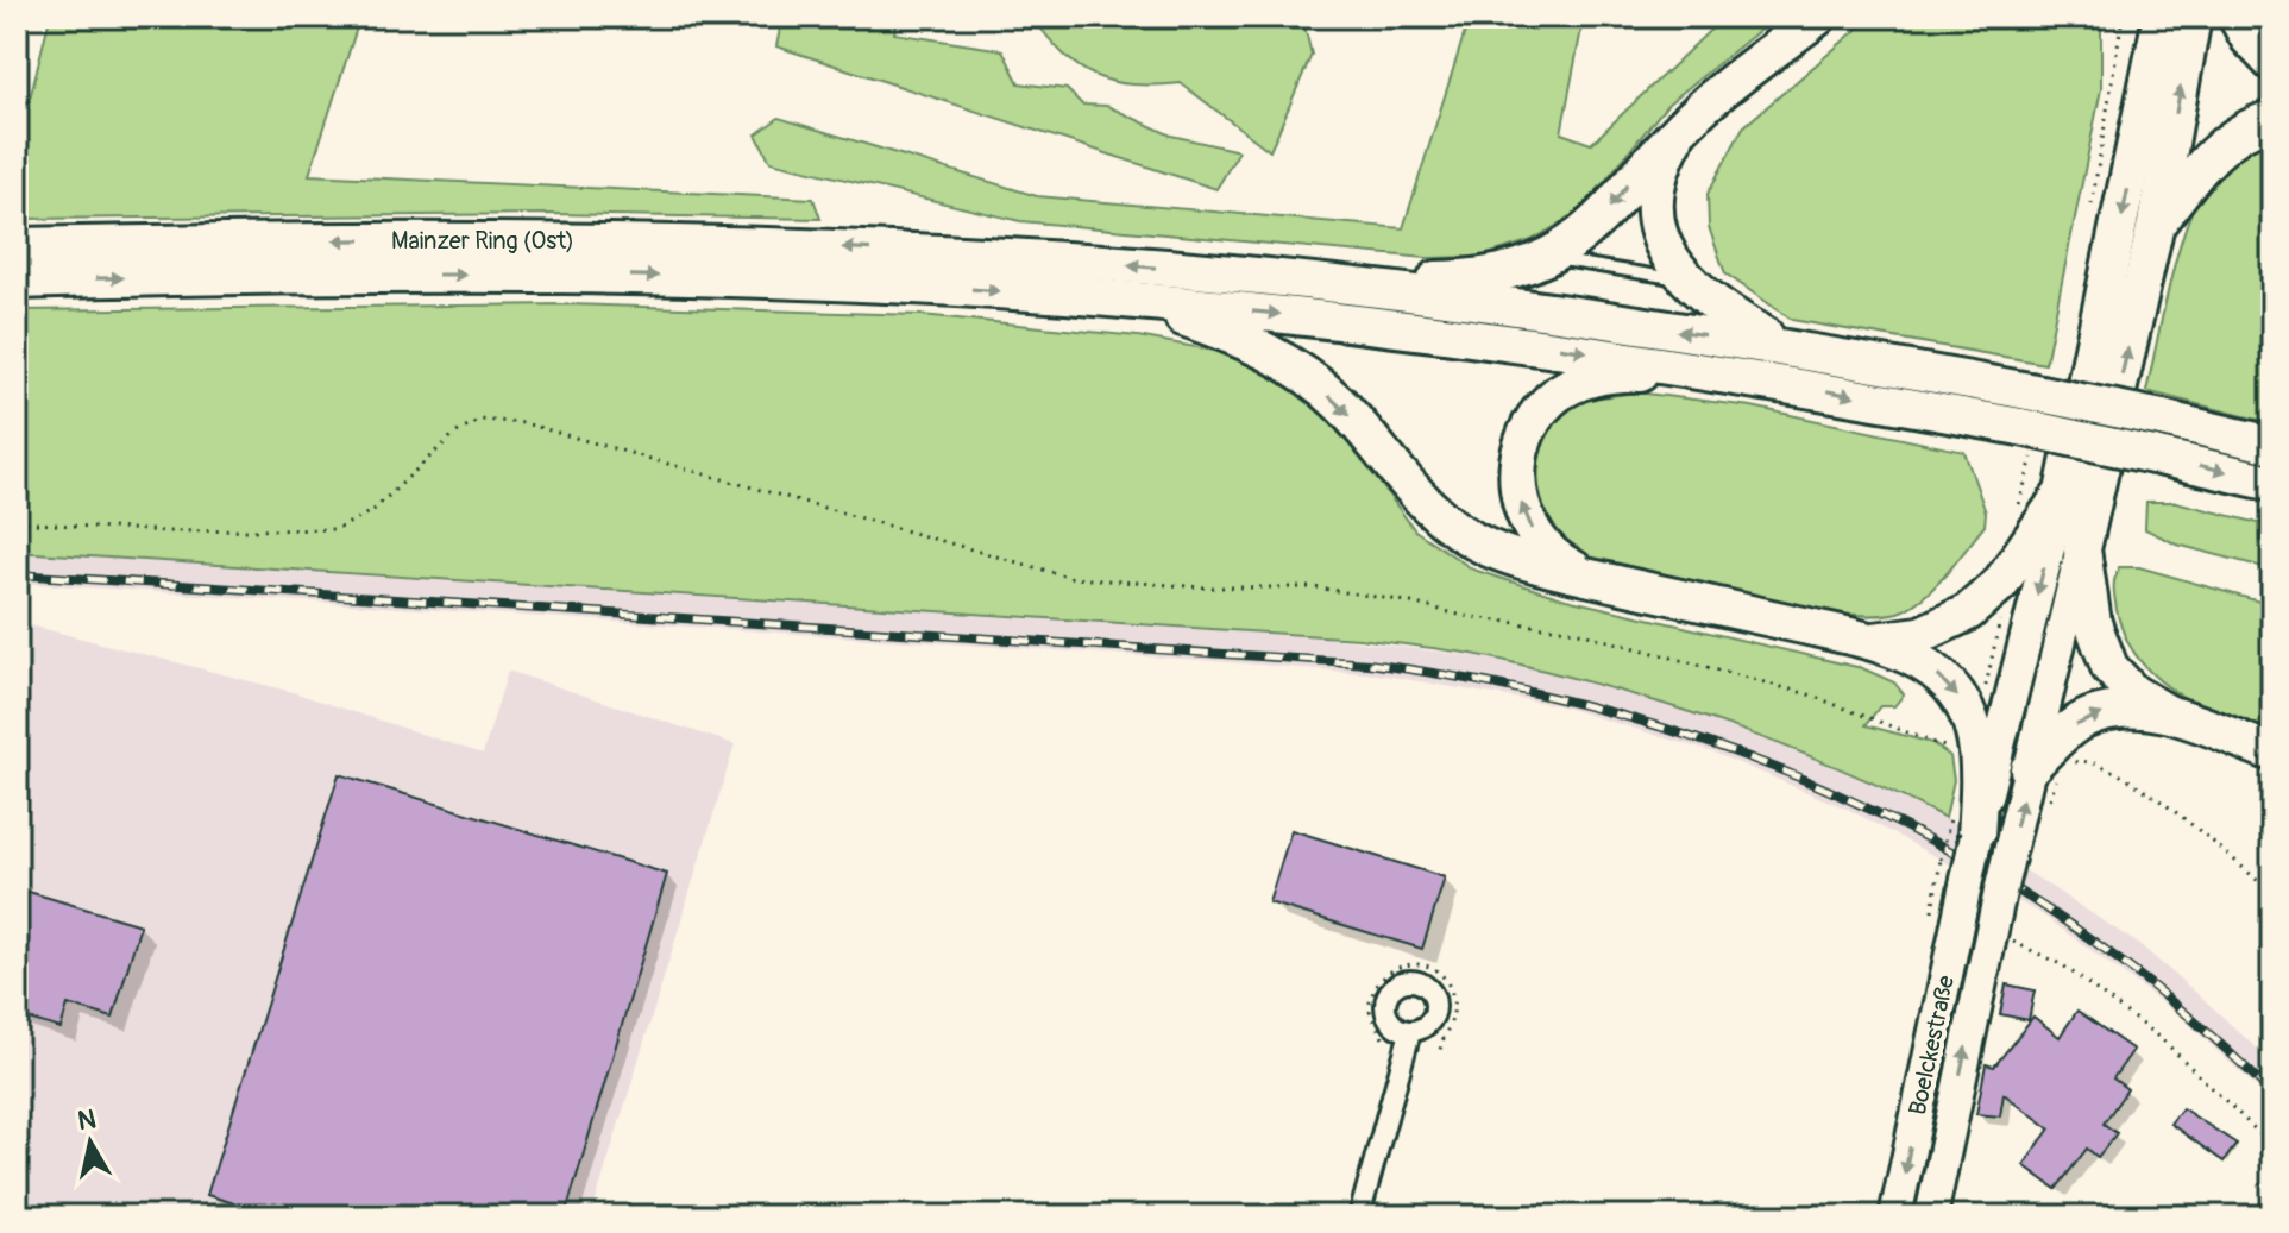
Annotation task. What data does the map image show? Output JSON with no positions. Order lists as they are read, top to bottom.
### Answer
{
  "streets": {
    "highway": ["Mainzer Ring (Ost)"],
    "main road": ["Boelckestraße"]
  },
  "north": "top"
}
